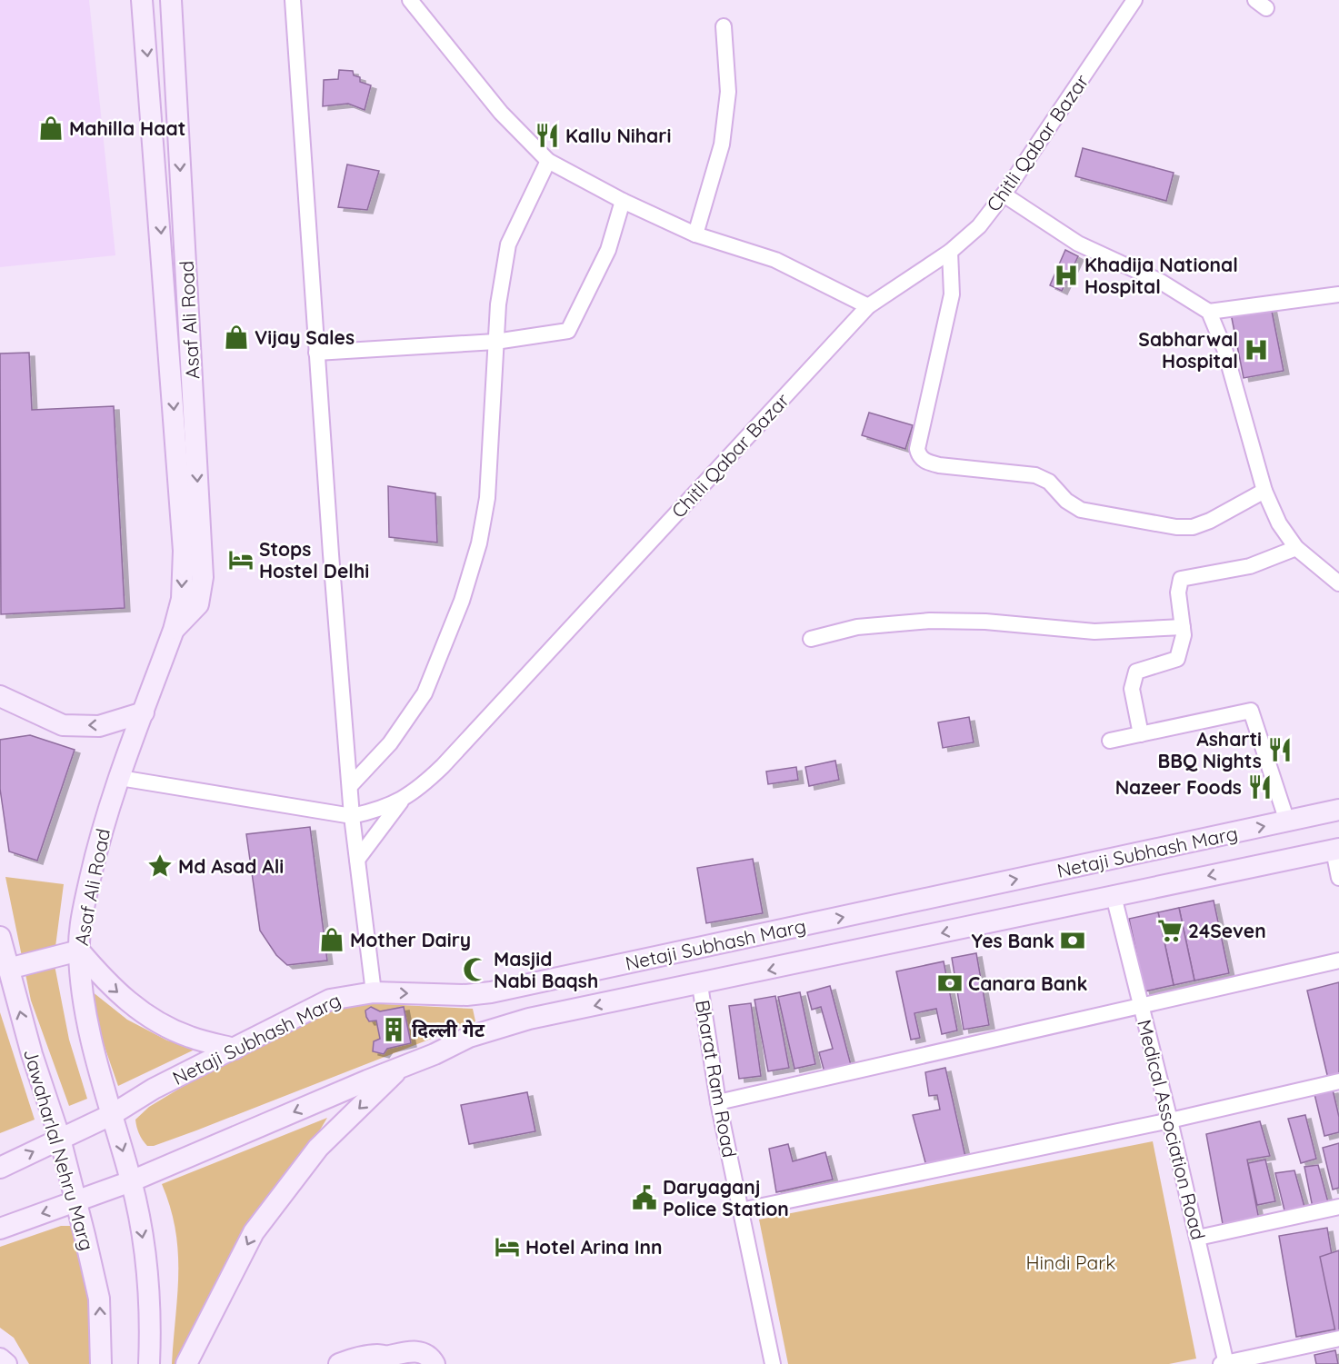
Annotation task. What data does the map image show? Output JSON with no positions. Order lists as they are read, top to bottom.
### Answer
{
  "streets": {
    "main road": ["Asaf Ali Road", "Netaji Subhash Marg", "Jawaharlal Nehru Marg"],
    "street": ["Chitli Qabar Bazar", "Bharat Ram Road", "Medical Association Road"]
  },
  "crossings": [
    ["Chitli Qabar Bazar", "Asaf Ali Road"],
    ["Asaf Ali Road", "Netaji Subhash Marg"],
    ["Netaji Subhash Marg", "Bharat Ram Road"],
    ["Netaji Subhash Marg", "Medical Association Road"],
    ["Netaji Subhash Marg", "Jawaharlal Nehru Marg"]
  ],
  "one_way": ["Asaf Ali Road"],
  "parks": ["Hindi Park"],
  "places": {
    "shop": ["Mahilla Haat", "Vijay Sales", "Mother Dairy"],
    "restaurant": ["Kallu Nihari", "Asharti BBQ Nights", "Nazeer Foods"],
    "hospital": ["Khadija National Hospital", "Sabharwal Hospital"],
    "hotel": ["Stops Hostel Delhi", "Hotel Arina Inn"],
    "place": ["Md Asad Ali"],
    "supermarket": ["24Seven"],
    "bank": ["Yes Bank", "Canara Bank"],
    "mosque": ["Masjid Nabi Baqsh"],
    "building": ["दिल्ली गेट"],
    "public building": ["Daryaganj Police Station"]
  }
}
